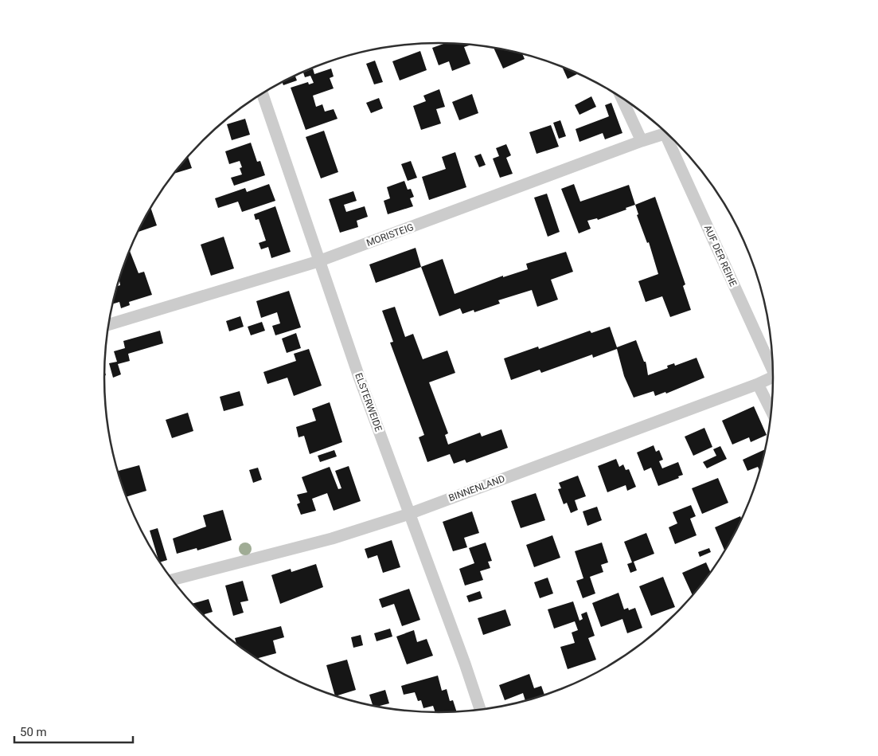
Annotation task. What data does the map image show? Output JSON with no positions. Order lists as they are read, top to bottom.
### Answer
{
  "streets": {
    "street": [
      "MORISTEIG",
      "AUF DER REIHE",
      "ELSTERWEIDE",
      "BINNENLAND"
    ]
  },
  "crossings": [
    ["MORISTEIG", "ELSTERWEIDE"],
    ["ELSTERWEIDE", "BINNENLAND"]
  ],
  "scale_bar": "50 m"
}
